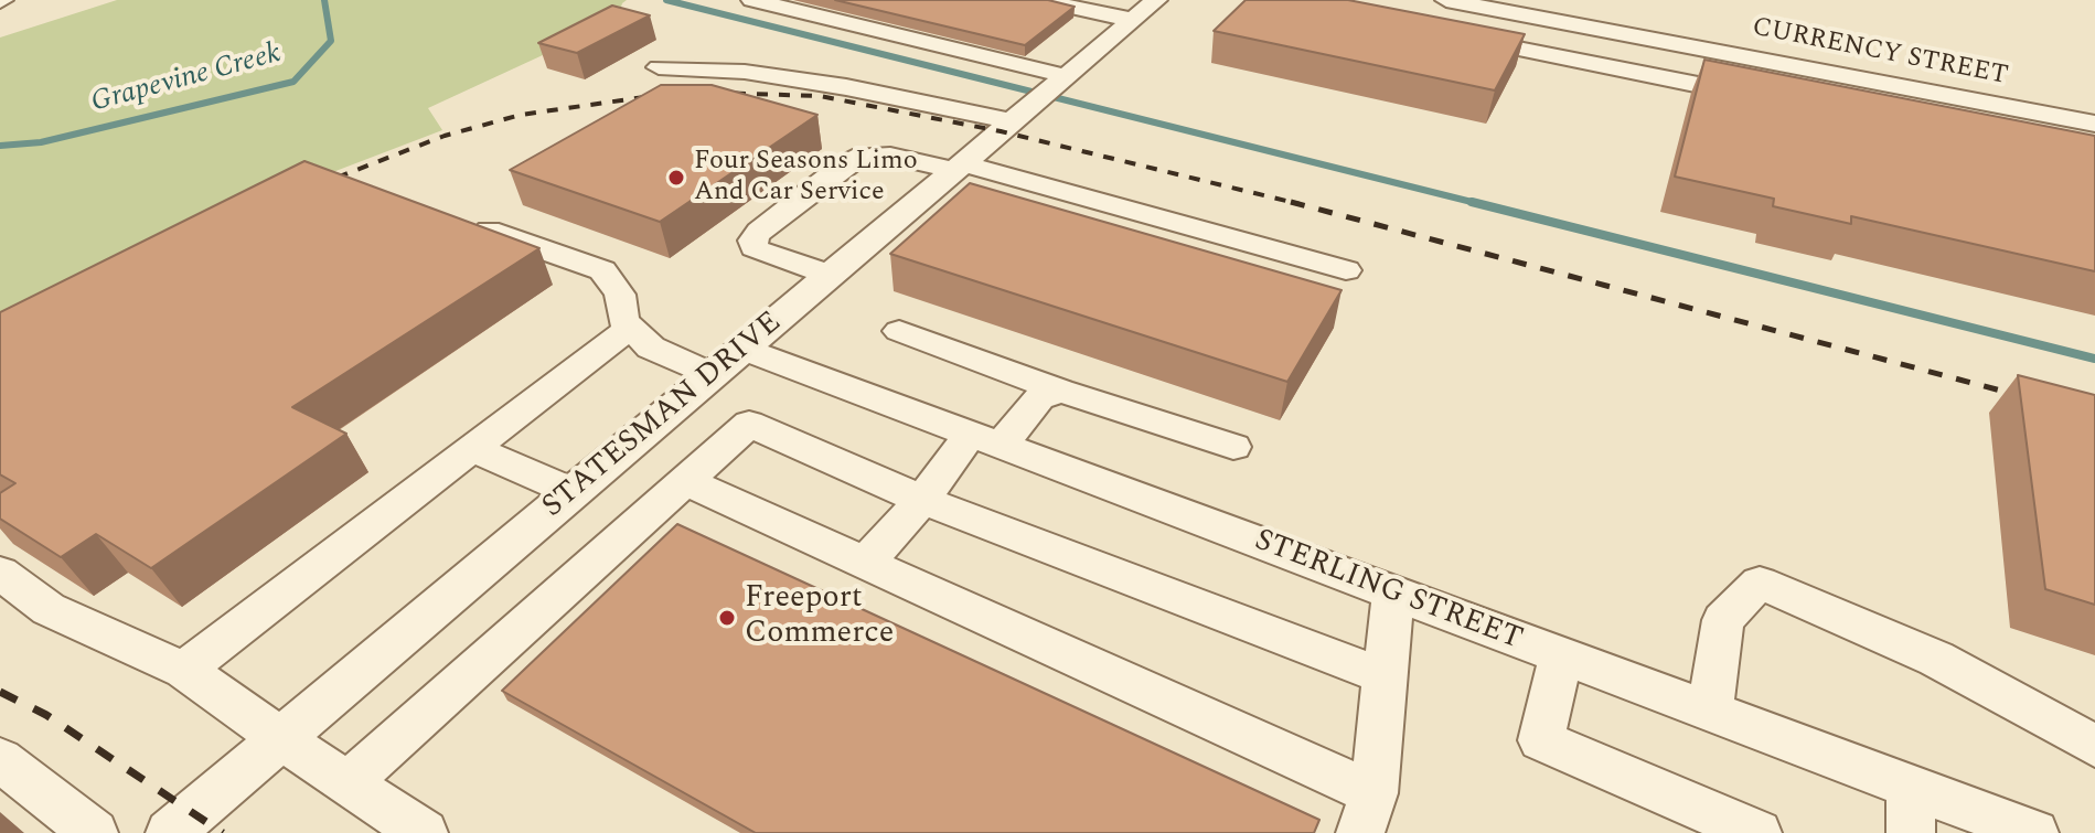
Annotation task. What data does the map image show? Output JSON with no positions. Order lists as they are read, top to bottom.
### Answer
{
  "streets": {
    "street": ["CURRENCY STREET", "STATESMAN DRIVE", "STERLING STREET"]
  },
  "crossings": [
    ["STATESMAN DRIVE", "STERLING STREET"]
  ],
  "water": ["Grapevine Creek"],
  "places": ["Four Seasons Limo And Car Service", "Freeport Commerce"]
}
